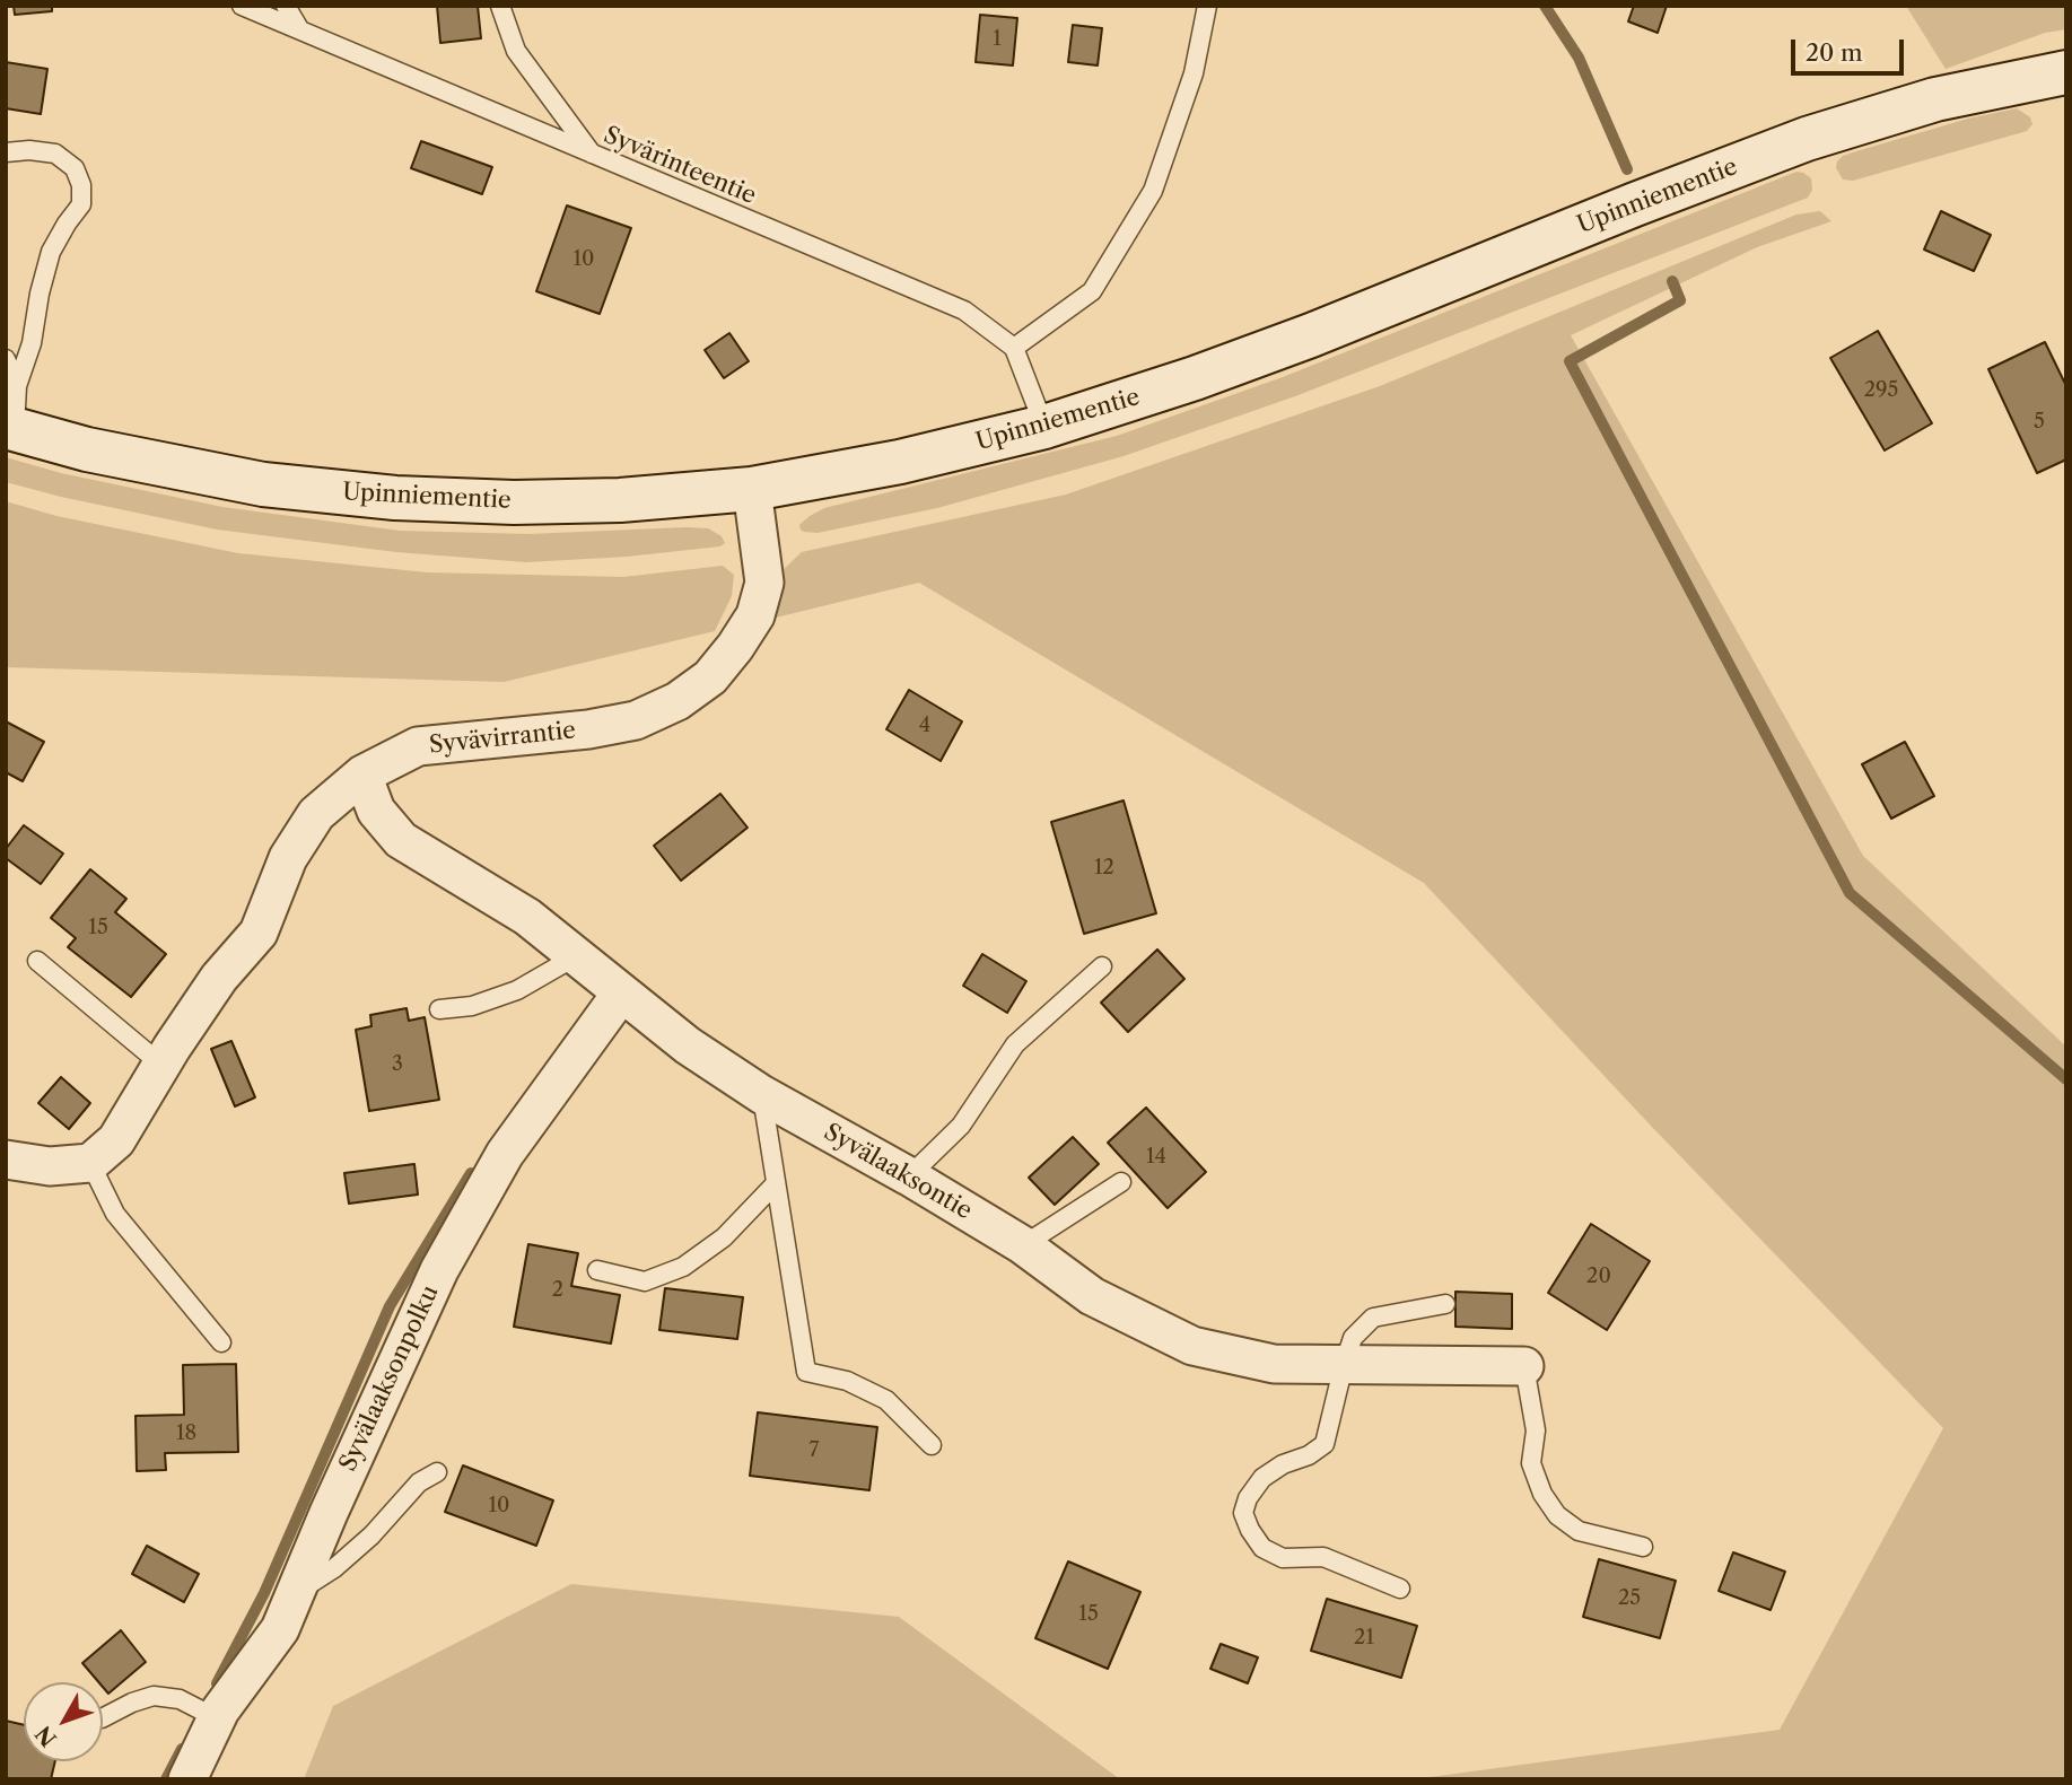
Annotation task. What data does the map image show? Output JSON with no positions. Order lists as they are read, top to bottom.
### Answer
{
  "streets": {
    "main road": ["Upinniementie"],
    "street": ["Syvävirrantie", "Syvälaaksontie", "Syvälaaksonpolku"],
    "lane": ["Syvärinteentie"]
  },
  "crossings": [
    ["Upinniementie", "Syvävirrantie"],
    ["Syvävirrantie", "Syvälaaksontie"],
    ["Syvälaaksontie", "Syvälaaksonpolku"]
  ],
  "house_numbers": [
    "1",
    "10",
    "295",
    "5",
    "4",
    "12",
    "15",
    "3",
    "14",
    "20",
    "2",
    "18",
    "7",
    "10",
    "25",
    "15",
    "21"
  ],
  "scale_bar": "20 m",
  "north": "bottom left"
}
